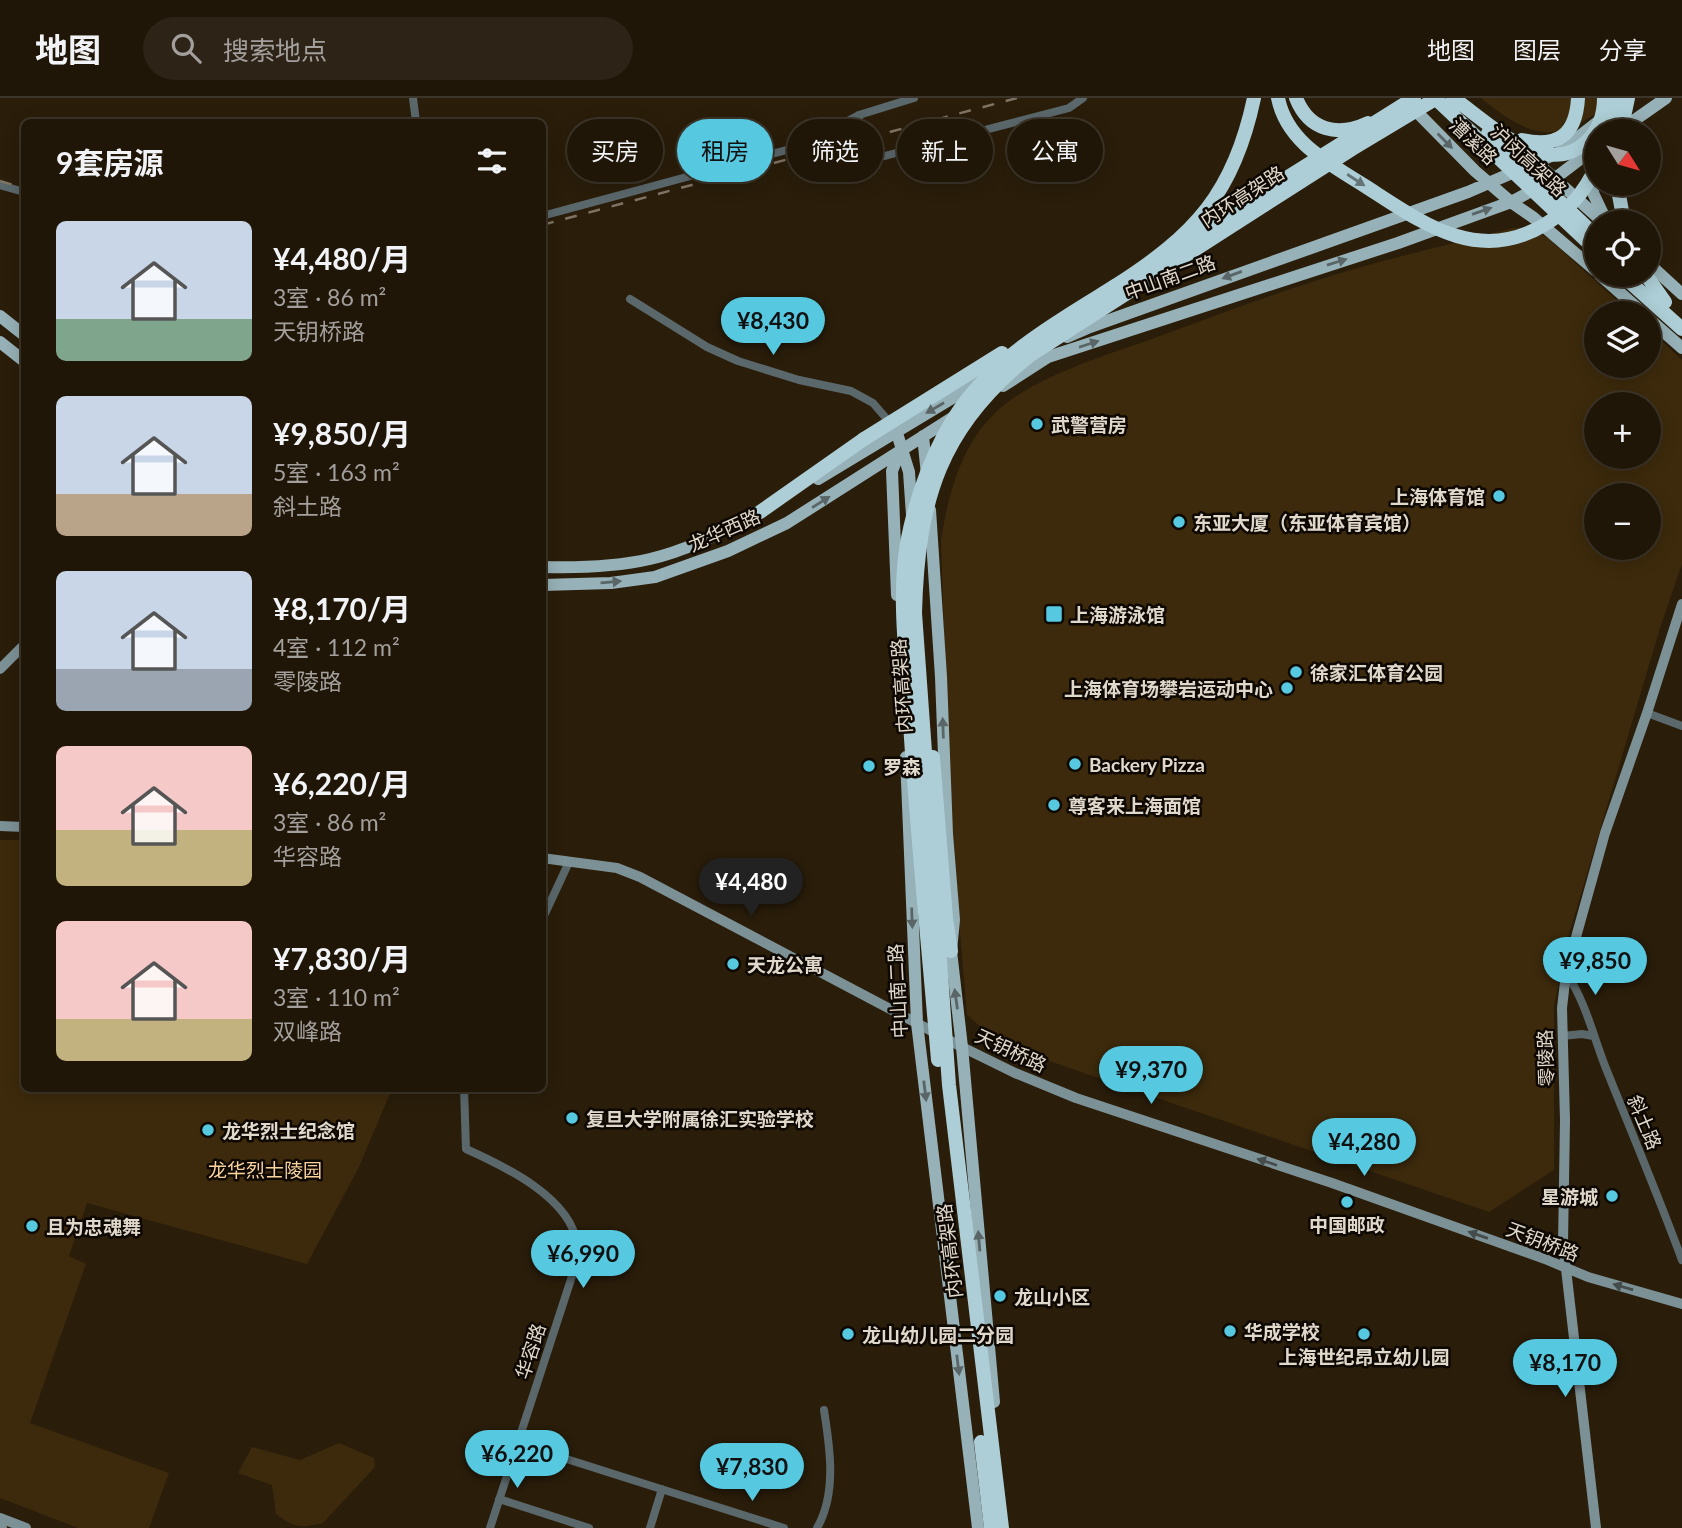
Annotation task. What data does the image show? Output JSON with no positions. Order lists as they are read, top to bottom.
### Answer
{
  "streets": {
    "highway": ["沪闵高架路", "内环高架路"],
    "main road": ["漕溪路", "中山南二路", "龙华西路"],
    "street": [
      "天钥桥路",
      "零陵路",
      "斜土路",
      "华容路"
    ]
  },
  "crossings": [
    ["漕溪路", "中山南二路"],
    ["沪闵高架路", "内环高架路"],
    ["中山南二路", "龙华西路"],
    ["中山南二路", "天钥桥路"],
    ["天钥桥路", "零陵路"],
    ["零陵路", "斜土路"]
  ],
  "one_way": ["天钥桥路"],
  "parks": ["龙华烈士陵园"],
  "places": {
    "other": [
      "武警营房",
      "上海体育馆",
      "东亚大厦（东亚体育宾馆）",
      "徐家汇体育公园",
      "上海体育场攀岩运动中心",
      "Backery Pizza",
      "罗森",
      "尊客来上海面馆",
      "天龙公寓",
      "复旦大学附属徐汇实验学校",
      "龙华烈士纪念馆",
      "星游城",
      "中国邮政",
      "且为忠魂舞",
      "龙山小区",
      "华成学校",
      "龙山幼儿园二分园",
      "上海世纪昂立幼儿园"
    ],
    "transit": ["上海游泳馆"]
  },
  "north": "bottom right",
  "page": {
    "header": "地图",
    "search": "搜索地点",
    "nav": ["地图", "图层", "分享"],
    "map_buttons": ["+", "−"],
    "chip": [
      "买房",
      "租房",
      "筛选",
      "新上",
      "公寓"
    ],
    "heading": "9套房源",
    "list": [
      {
        "name": "¥4,480/月",
        "note": "3室 · 86 m² · 天钥桥路"
      },
      {
        "name": "¥9,850/月",
        "note": "5室 · 163 m² · 斜土路"
      },
      {
        "name": "¥8,170/月",
        "note": "4室 · 112 m² · 零陵路"
      },
      {
        "name": "¥6,220/月",
        "note": "3室 · 86 m² · 华容路"
      },
      {
        "name": "¥7,830/月",
        "note": "3室 · 110 m² · 双峰路"
      }
    ],
    "price": [
      "¥8,430",
      "¥4,480",
      "¥9,850",
      "¥9,370",
      "¥4,280",
      "¥6,990",
      "¥8,170",
      "¥6,220",
      "¥7,830"
    ]
  }
}
